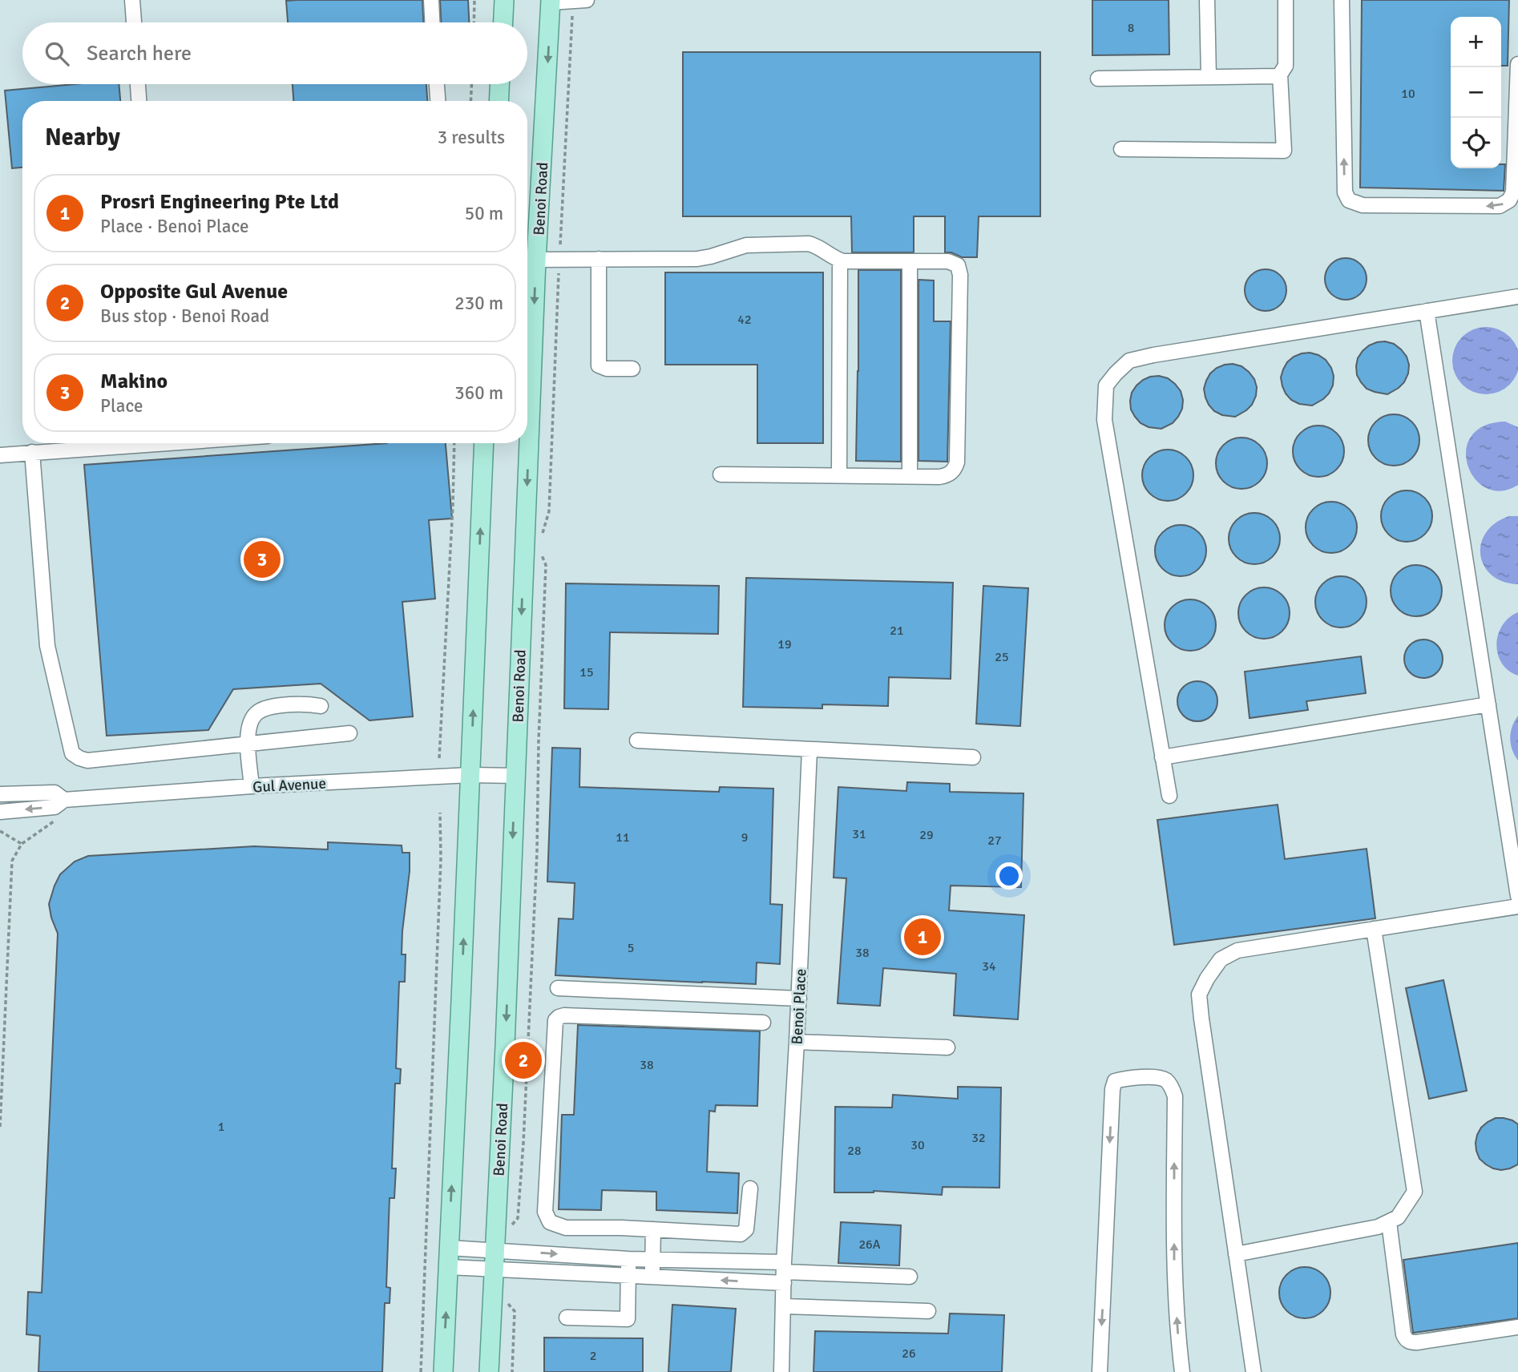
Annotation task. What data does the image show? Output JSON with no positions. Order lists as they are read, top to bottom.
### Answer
{
  "streets": {
    "main road": ["Benoi Road"],
    "street": ["Gul Avenue", "Benoi Place"]
  },
  "crossings": [
    ["Benoi Road", "Gul Avenue"]
  ],
  "house_numbers": [
    "8",
    "10",
    "42",
    "21",
    "19",
    "25",
    "15",
    "31",
    "29",
    "11",
    "9",
    "27",
    "5",
    "38",
    "34",
    "38",
    "1",
    "32",
    "30",
    "28",
    "26A",
    "26",
    "2"
  ],
  "page": {
    "map_buttons": ["+", "−"],
    "search": "Search here",
    "heading": ["Nearby", "3 results"],
    "list": [
      {
        "mark": "1",
        "name": "Prosri Engineering Pte Ltd",
        "note": "Place · Benoi Place",
        "value": "50 m"
      },
      {
        "mark": "2",
        "name": "Opposite Gul Avenue",
        "note": "Bus stop · Benoi Road",
        "value": "230 m"
      },
      {
        "mark": "3",
        "name": "Makino",
        "note": "Place",
        "value": "360 m"
      }
    ],
    "pins": ["3", "1", "2"]
  }
}
